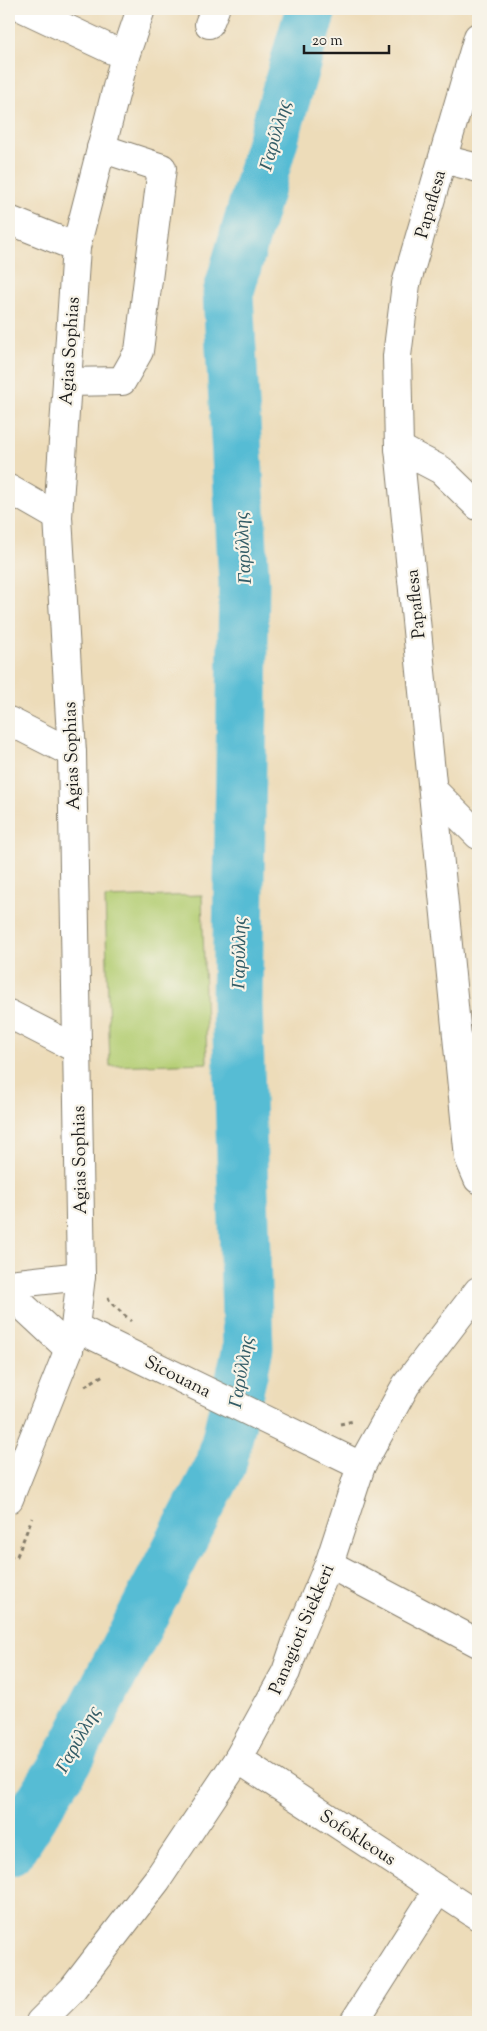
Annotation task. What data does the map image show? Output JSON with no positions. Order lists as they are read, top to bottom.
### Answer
{
  "streets": {
    "street": [
      "Papaflesa",
      "Agias Sophias",
      "Sicouana",
      "Panagioti Siekkeri",
      "Sofokleous"
    ]
  },
  "crossings": [
    ["Agias Sophias", "Sicouana"],
    ["Sicouana", "Panagioti Siekkeri"],
    ["Panagioti Siekkeri", "Sofokleous"]
  ],
  "water": ["Γαρύλλης"],
  "scale_bar": "20 m"
}
